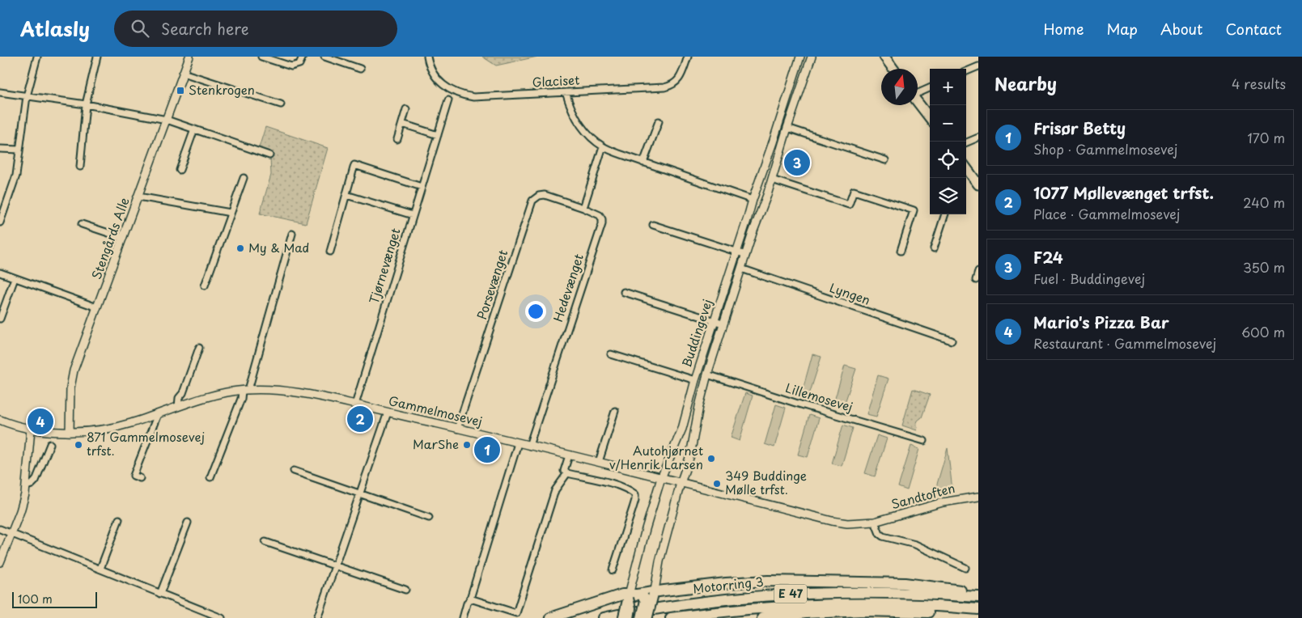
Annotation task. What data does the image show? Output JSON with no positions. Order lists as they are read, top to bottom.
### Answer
{
  "streets": {
    "highway": ["Motorring 3", "E 47"],
    "main road": ["Buddingevej"],
    "street": [
      "Glaciset",
      "Stengårds Alle",
      "Tjørnevænget",
      "Porsevænget",
      "Hedevænget",
      "Lyngen",
      "Lillemosevej",
      "Gammelmosevej",
      "Sandtoften"
    ]
  },
  "crossings": [
    ["Stengårds Alle", "Gammelmosevej"],
    ["Tjørnevænget", "Gammelmosevej"],
    ["Porsevænget", "Hedevænget"],
    ["Porsevænget", "Gammelmosevej"],
    ["Hedevænget", "Gammelmosevej"],
    ["Lyngen", "Buddingevej"],
    ["Buddingevej", "Lillemosevej"],
    ["Buddingevej", "Gammelmosevej"],
    ["Gammelmosevej", "Sandtoften"]
  ],
  "places": {
    "transit": ["Stenkrogen"],
    "other": [
      "My & Mad",
      "871 Gammelmosevej trfst.",
      "MarShe",
      "Autohjørnet v/Henrik Larsen",
      "349 Buddinge Mølle trfst."
    ]
  },
  "scale_bar": "100 m",
  "north": "top",
  "page": {
    "header": "Atlasly",
    "search": "Search here",
    "nav": [
      "Home",
      "Map",
      "About",
      "Contact"
    ],
    "heading": ["Nearby", "4 results"],
    "map_buttons": ["+", "−"],
    "list": [
      {
        "mark": "1",
        "name": "Frisør Betty",
        "note": "Shop · Gammelmosevej",
        "value": "170 m"
      },
      {
        "mark": "2",
        "name": "1077 Møllevænget trfst.",
        "note": "Place · Gammelmosevej",
        "value": "240 m"
      },
      {
        "mark": "3",
        "name": "F24",
        "note": "Fuel · Buddingevej",
        "value": "350 m"
      },
      {
        "mark": "4",
        "name": "Mario's Pizza Bar",
        "note": "Restaurant · Gammelmosevej",
        "value": "600 m"
      }
    ],
    "pins": [
      "3",
      "2",
      "4",
      "1"
    ],
    "scale": "100 m"
  }
}
